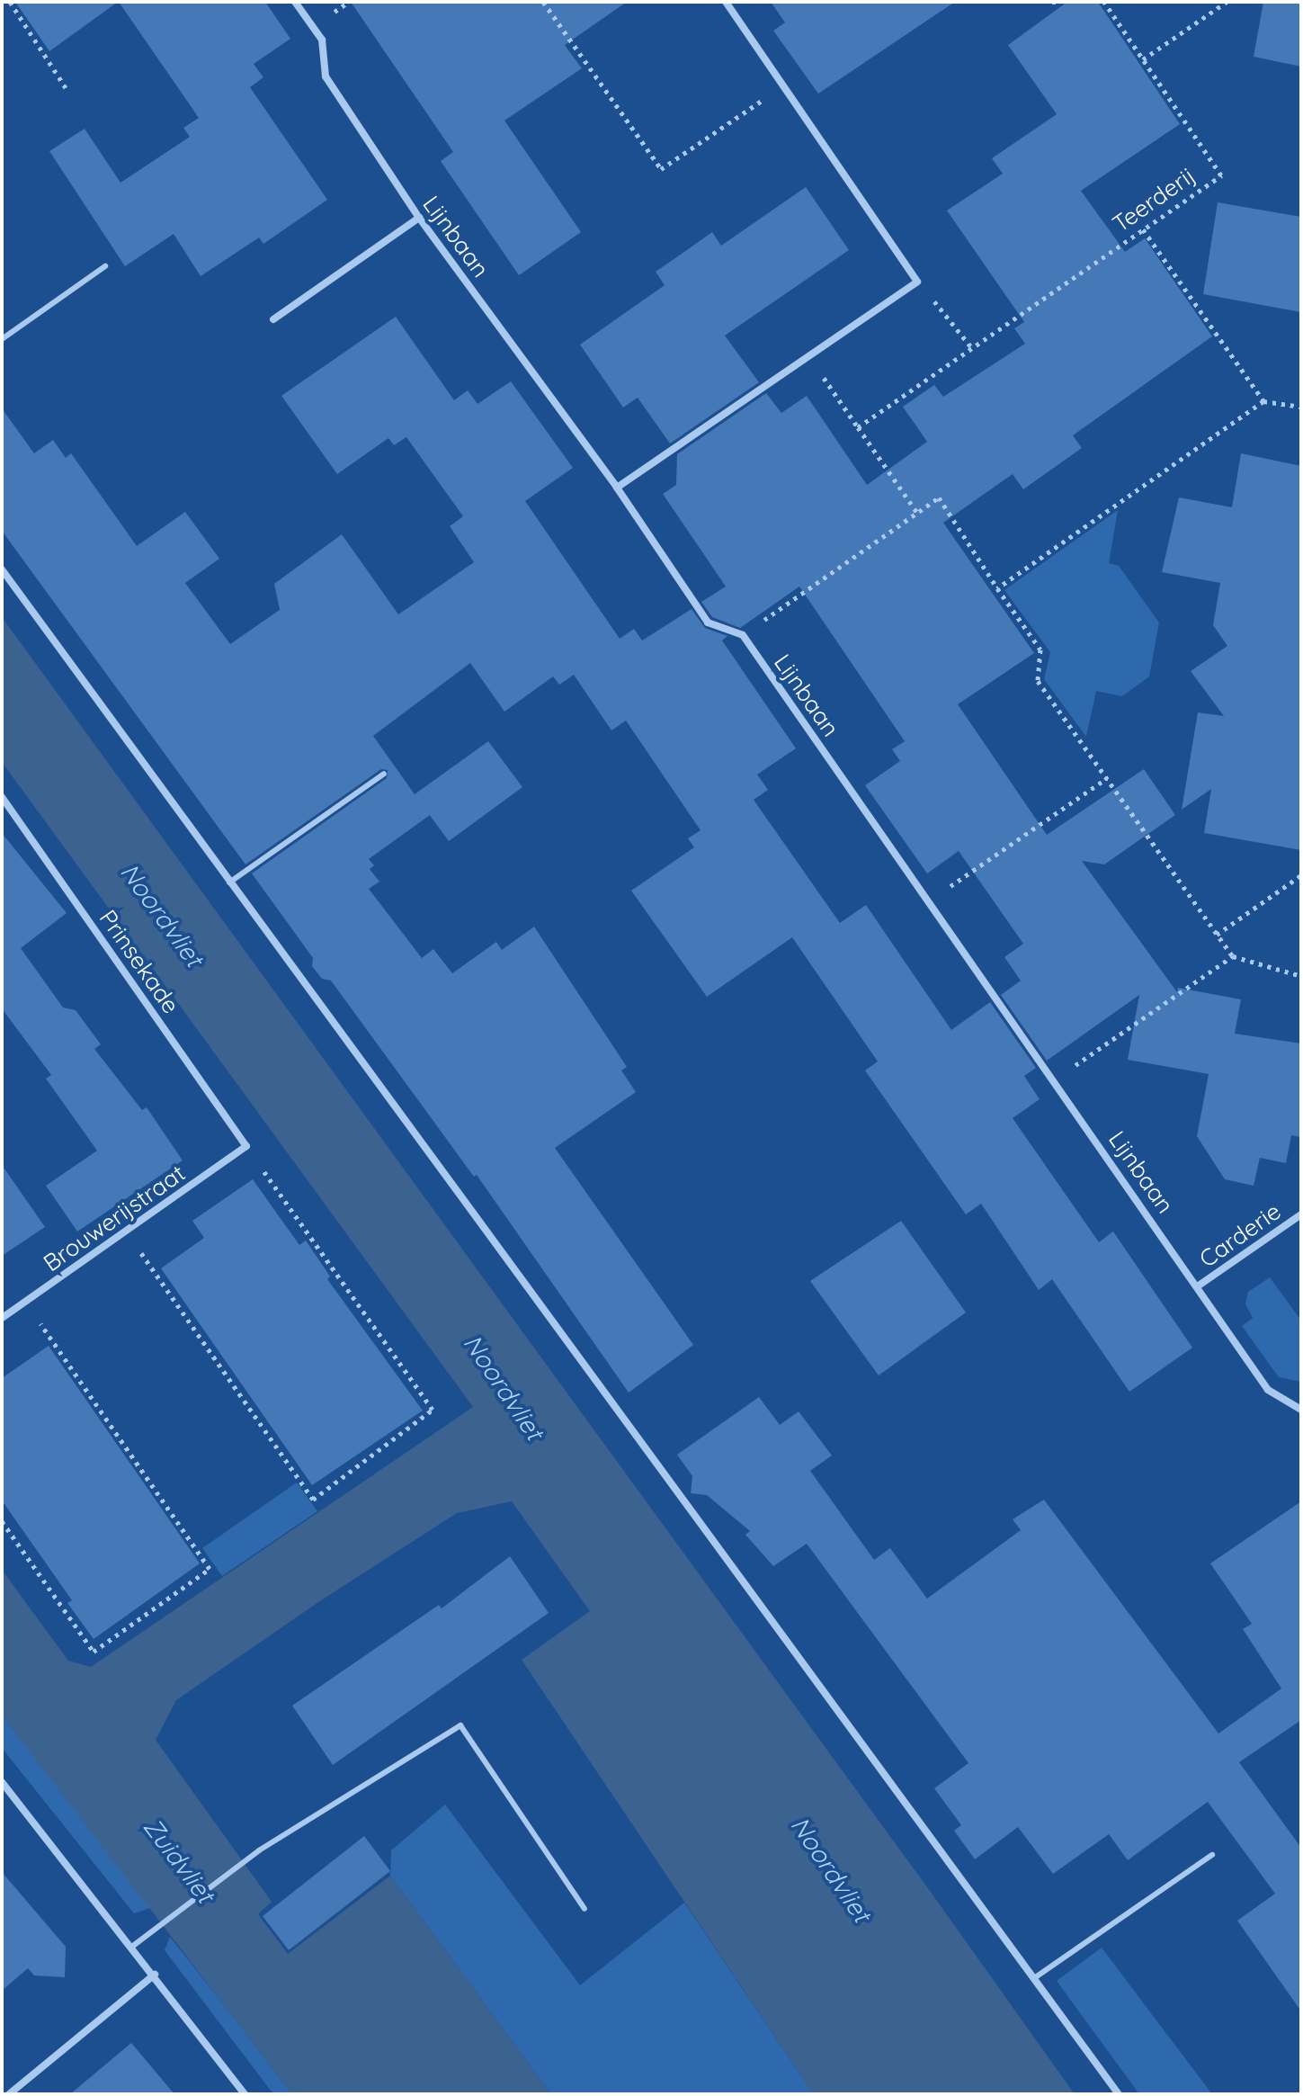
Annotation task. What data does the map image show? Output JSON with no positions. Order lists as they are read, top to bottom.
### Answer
{
  "streets": {
    "street": [
      "Lijnbaan",
      "Prinsekade",
      "Brouwerijstraat",
      "Carderie"
    ],
    "path": ["Teerderij"]
  },
  "crossings": [
    ["Lijnbaan", "Carderie"],
    ["Prinsekade", "Brouwerijstraat"]
  ],
  "water": ["Noordvliet", "Zuidvliet"]
}
